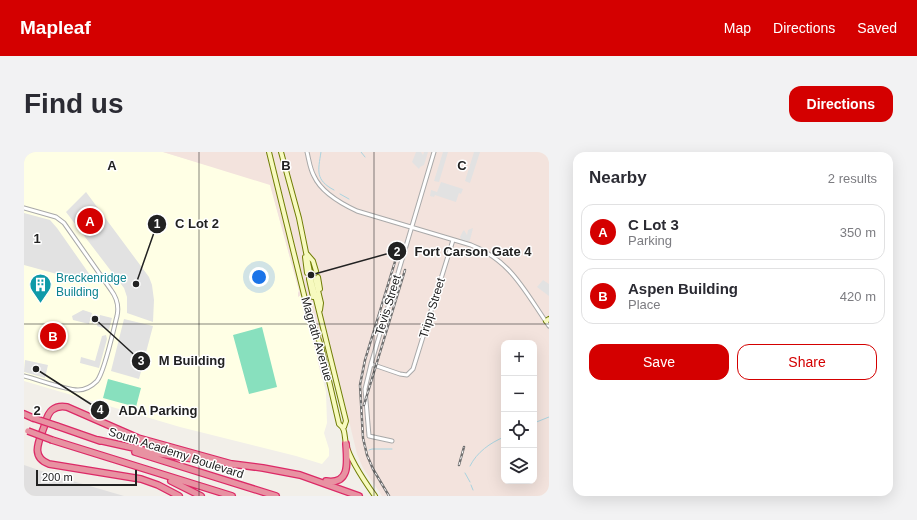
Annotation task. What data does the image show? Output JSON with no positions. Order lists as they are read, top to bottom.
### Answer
{
  "streets": {
    "highway": ["South Academy Boulevard"],
    "main road": ["Magrath Avenue"],
    "street": ["Tevis Street", "Tripp Street"]
  },
  "crossings": [
    ["Tevis Street", "Tripp Street"]
  ],
  "places": {
    "other": [
      "Fort Carson Gate 4",
      "C Lot 2",
      "M Building",
      "ADA Parking"
    ],
    "building": ["Breckenridge Building"]
  },
  "scale_bar": "200 m",
  "page": {
    "header": "Mapleaf",
    "nav": ["Map", "Directions", "Saved"],
    "buttons": [
      "Directions",
      ["Save", "Share"]
    ],
    "title": "Find us",
    "heading": ["Nearby", "2 results"],
    "list": [
      {
        "mark": "A",
        "name": "C Lot 3",
        "note": "Parking",
        "value": "350 m"
      },
      {
        "mark": "B",
        "name": "Aspen Building",
        "note": "Place",
        "value": "420 m"
      }
    ],
    "pins": ["A", "B"],
    "map_buttons": ["+", "−"],
    "scale": "200 m"
  },
  "grid": {
    "columns": ["A", "B", "C"],
    "rows": ["1", "2"]
  }
}
